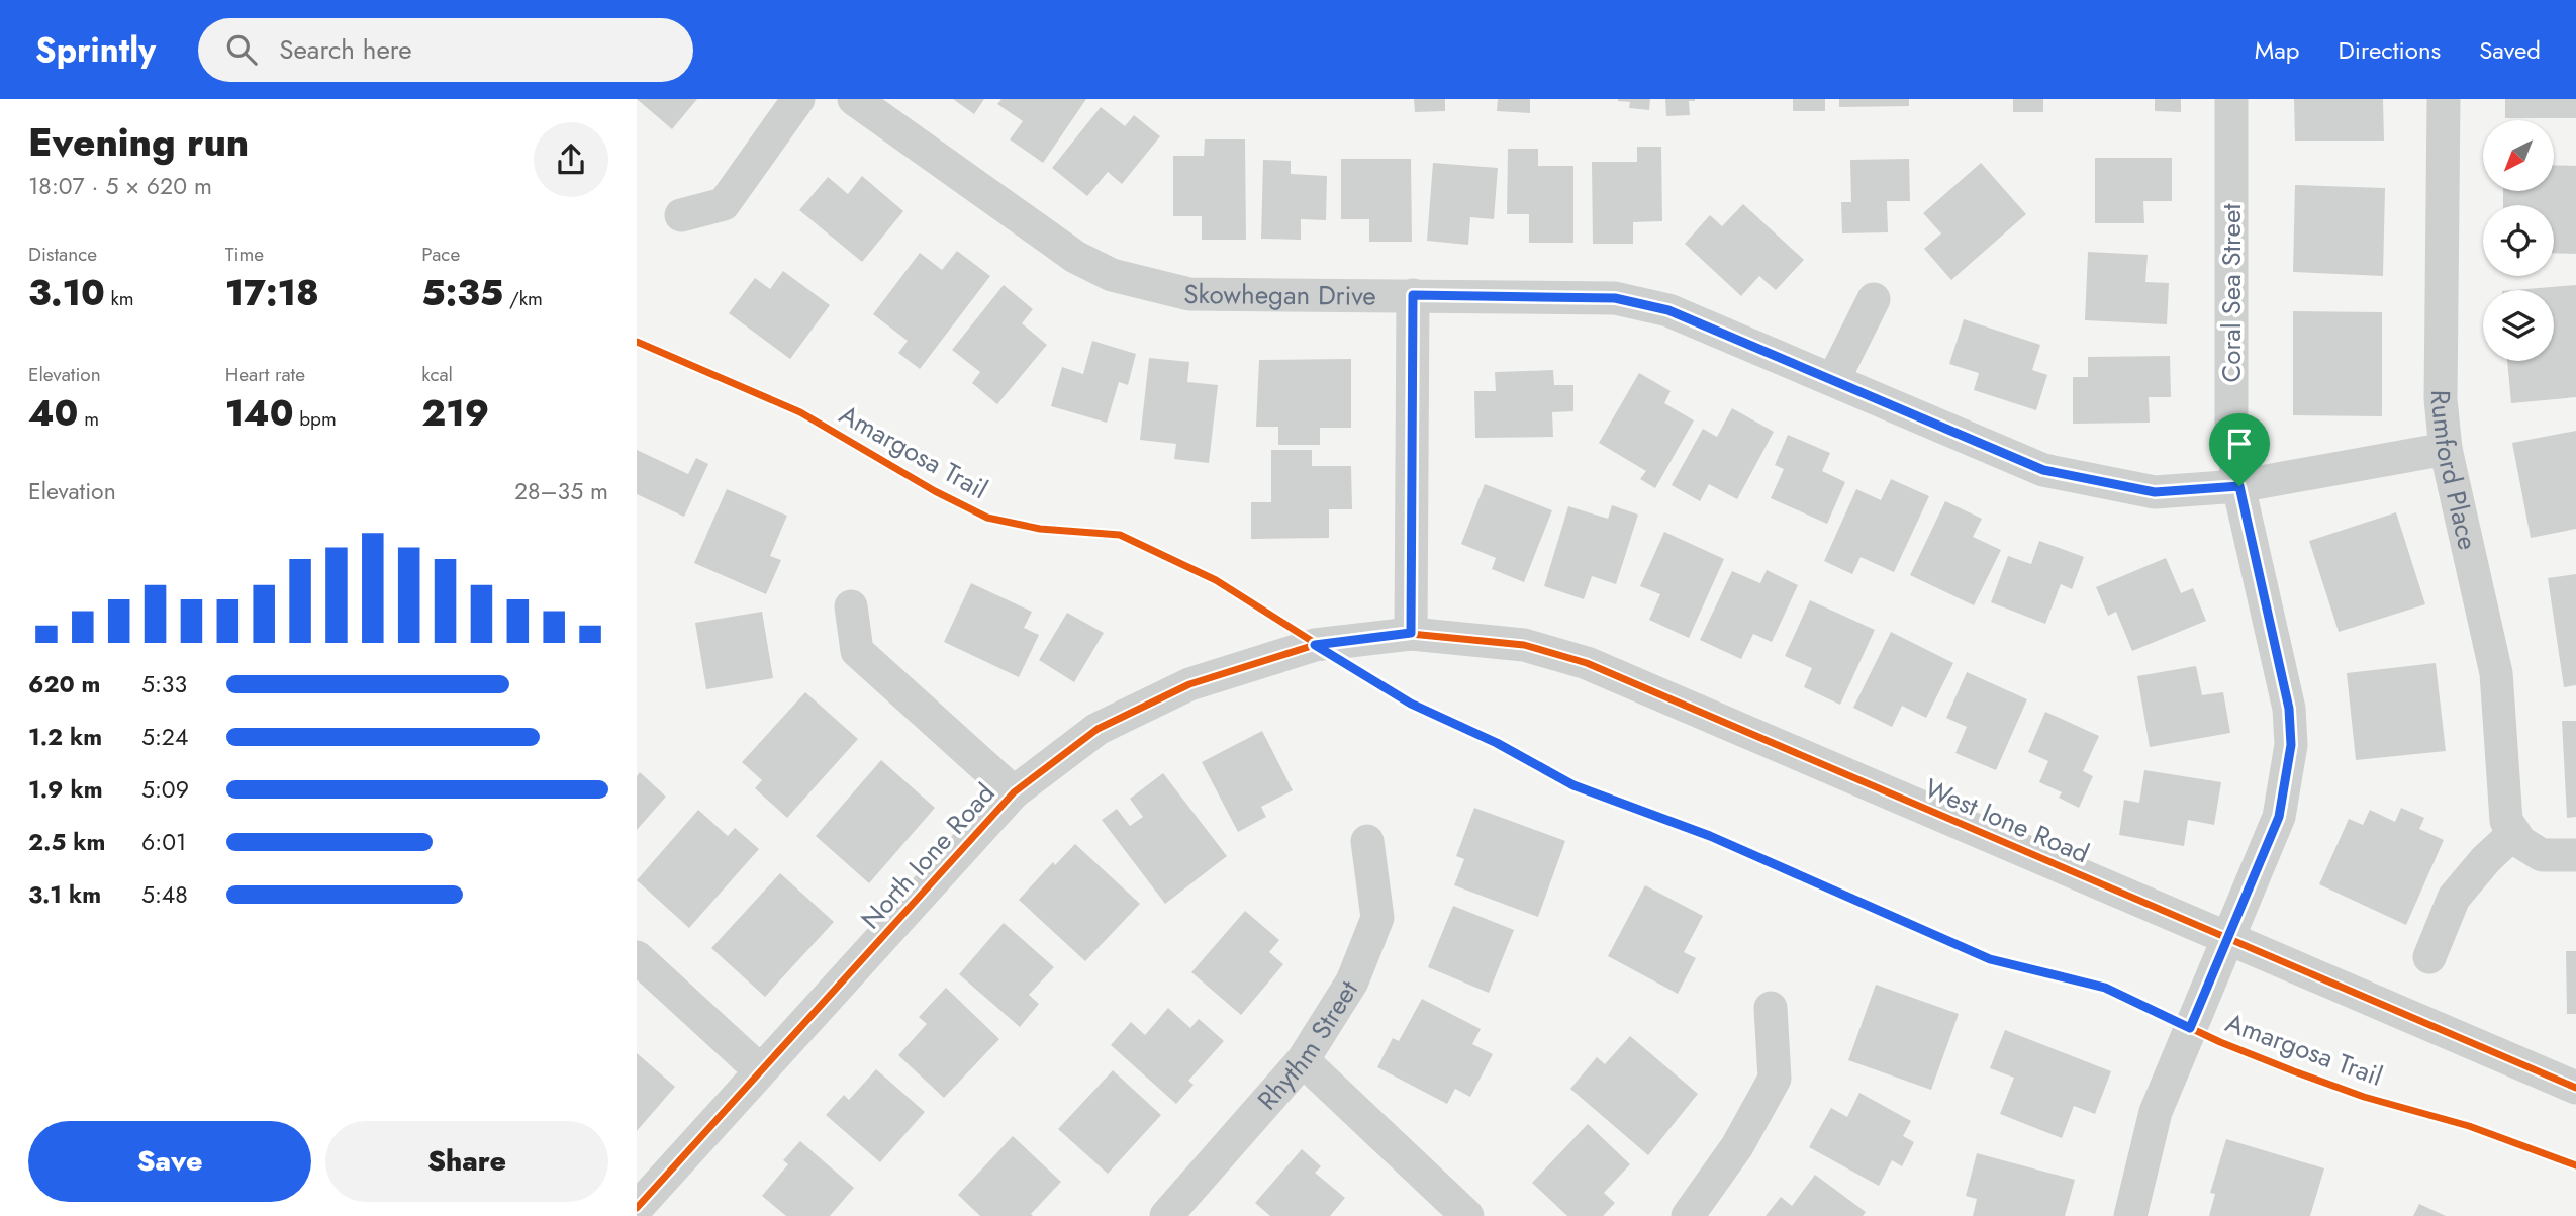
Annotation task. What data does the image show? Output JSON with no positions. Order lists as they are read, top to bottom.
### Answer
{
  "streets": {
    "street": [
      "Skowhegan Drive",
      "Coral Sea Street",
      "Rumford Place",
      "West Ione Road",
      "North Ione Road",
      "Rhythm Street"
    ],
    "cycle path": ["Amargosa Trail"]
  },
  "crossings": [
    ["Skowhegan Drive", "Coral Sea Street"],
    ["Skowhegan Drive", "Rumford Place"],
    ["Coral Sea Street", "West Ione Road"],
    ["West Ione Road", "North Ione Road"]
  ],
  "north": "bottom left",
  "page": {
    "header": "Sprintly",
    "search": "Search here",
    "nav": ["Map", "Directions", "Saved"],
    "heading": ["Evening run", "18:07 · 5 × 620 m"],
    "stats": [
      ["Distance", "3.10 km"],
      ["Time", "17:18"],
      ["Pace", "5:35 /km"],
      ["Elevation", "40 m"],
      ["Heart rate", "140 bpm"],
      ["kcal", "219"]
    ],
    "chart": ["Elevation", "28–35 m"],
    "list": [
      {
        "name": "620 m",
        "note": "5:33"
      },
      {
        "name": "1.2 km",
        "note": "5:24"
      },
      {
        "name": "1.9 km",
        "note": "5:09"
      },
      {
        "name": "2.5 km",
        "note": "6:01"
      },
      {
        "name": "3.1 km",
        "note": "5:48"
      }
    ],
    "buttons": ["Save", "Share"]
  }
}
